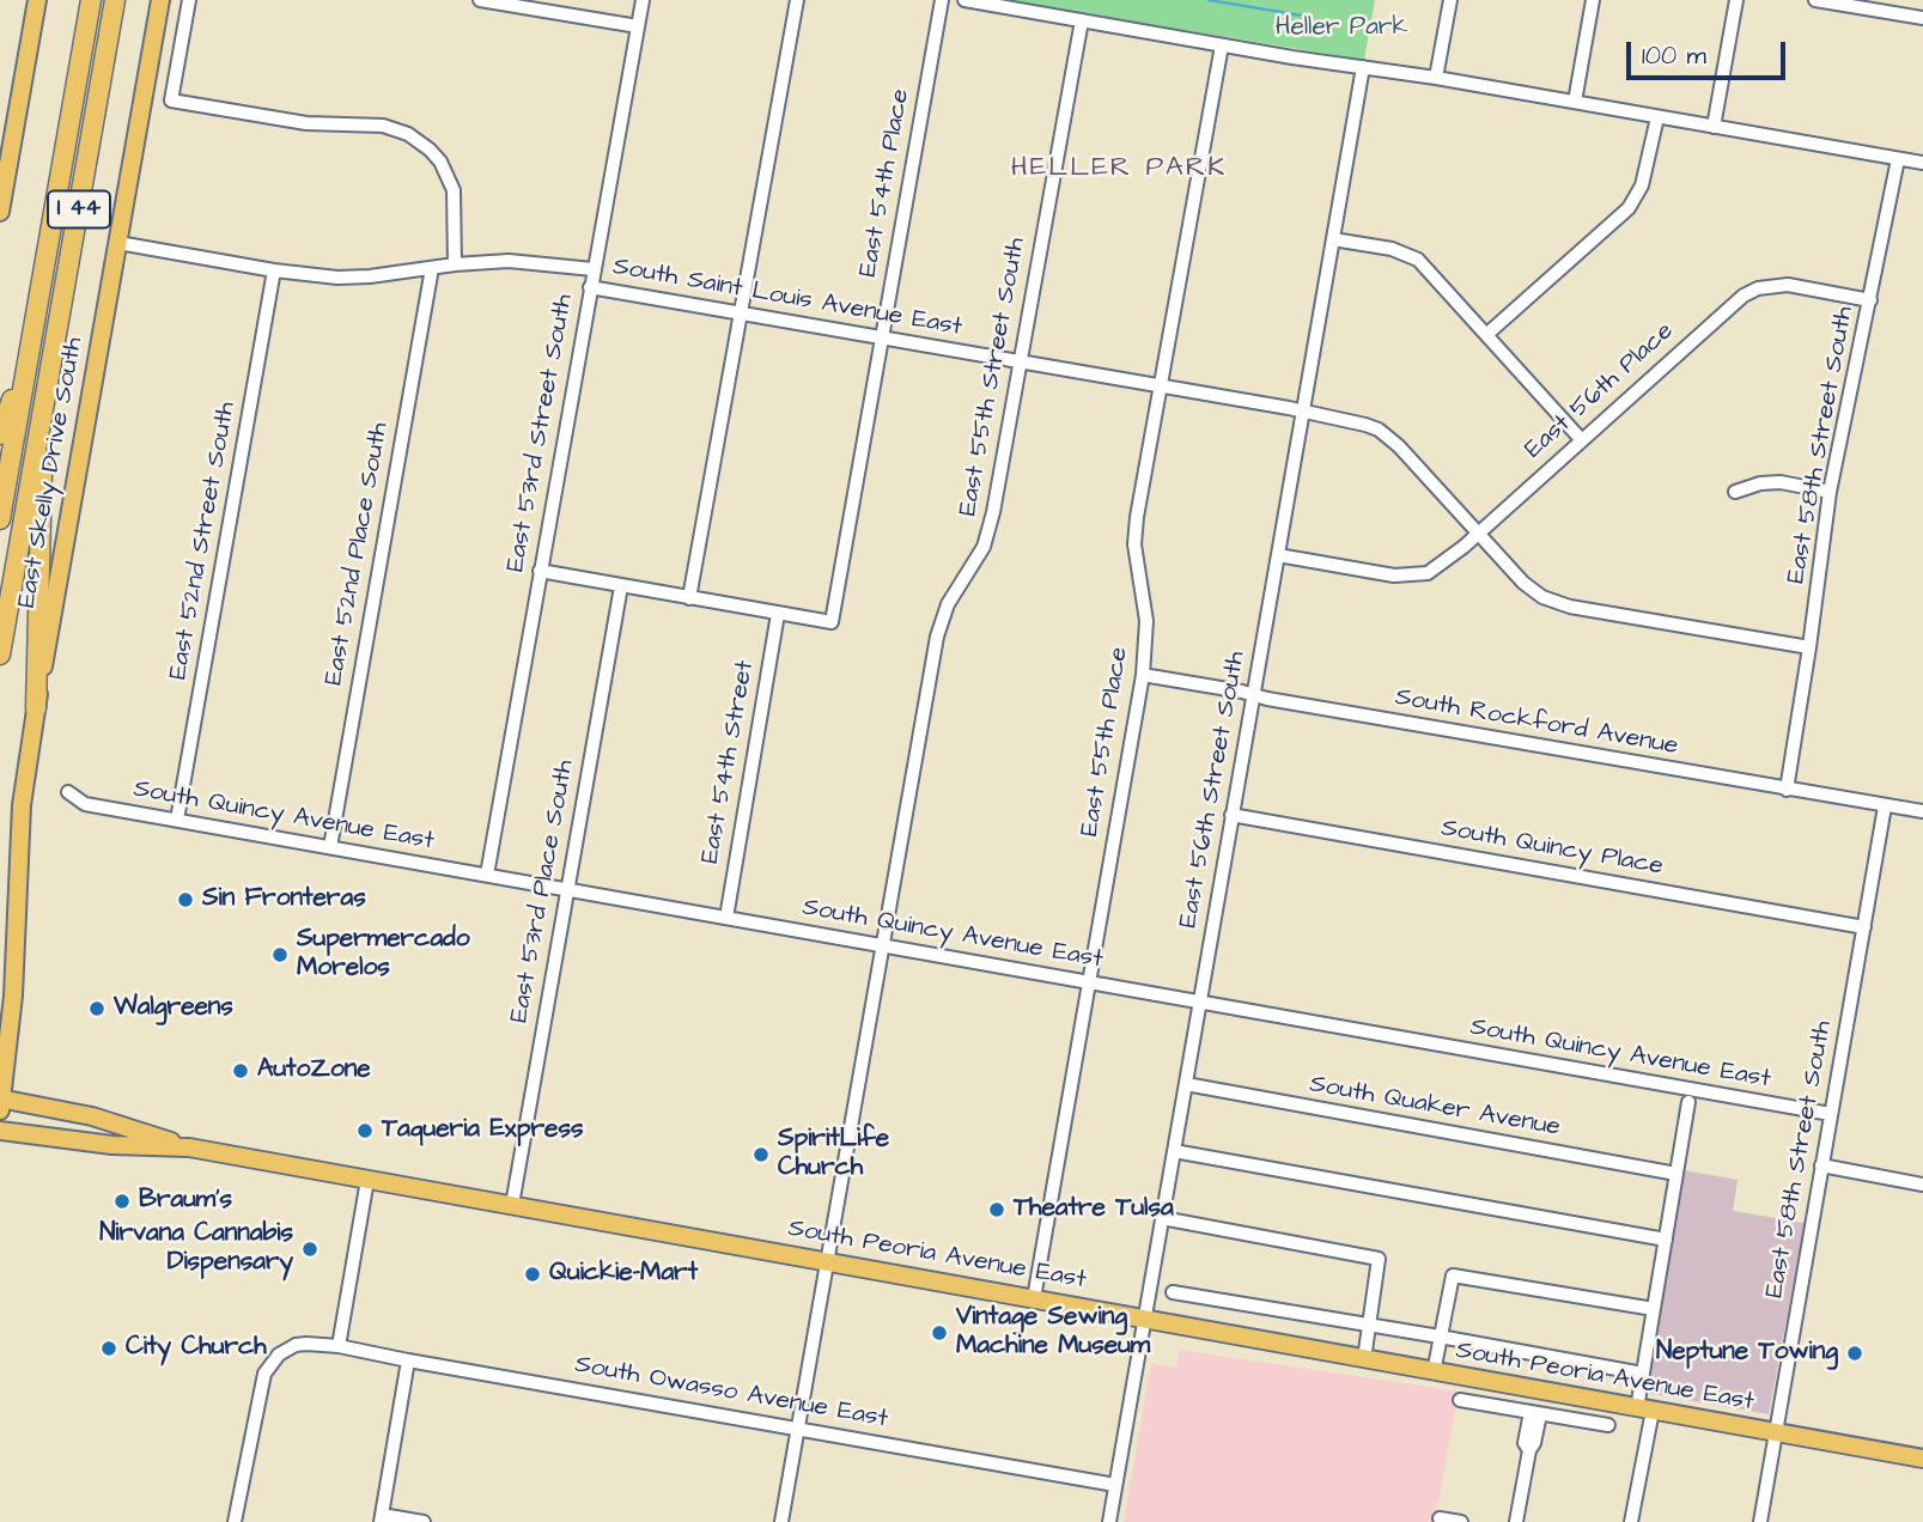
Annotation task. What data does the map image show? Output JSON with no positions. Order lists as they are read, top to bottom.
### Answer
{
  "streets": {
    "highway": ["I 44"],
    "main road": ["East Skelly Drive South", "South Peoria Avenue East"],
    "street": [
      "East 54th Place",
      "South Saint Louis Avenue East",
      "East 55th Street South",
      "East 56th Place",
      "East 53rd Street South",
      "East 58th Street South",
      "East 52nd Street South",
      "East 52nd Place South",
      "South Rockford Avenue",
      "East 55th Place",
      "East 54th Street",
      "East 56th Street South",
      "South Quincy Avenue East",
      "South Quincy Place",
      "East 53rd Place South",
      "South Quaker Avenue",
      "South Owasso Avenue East"
    ]
  },
  "crossings": [
    ["East 54th Place", "South Saint Louis Avenue East"],
    ["East 54th Place", "East 54th Street"],
    ["South Saint Louis Avenue East", "East 55th Street South"],
    ["South Saint Louis Avenue East", "East 56th Place"],
    ["South Saint Louis Avenue East", "East 53rd Street South"],
    ["South Saint Louis Avenue East", "East 58th Street South"],
    ["South Saint Louis Avenue East", "East Skelly Drive South"],
    ["South Saint Louis Avenue East", "East 52nd Street South"],
    ["South Saint Louis Avenue East", "East 52nd Place South"],
    ["South Saint Louis Avenue East", "East 55th Place"],
    ["South Saint Louis Avenue East", "East 56th Street South"],
    ["East 55th Street South", "South Quincy Avenue East"],
    ["East 55th Street South", "South Peoria Avenue East"],
    ["East 55th Street South", "South Owasso Avenue East"],
    ["East 56th Place", "East 58th Street South"],
    ["East 56th Place", "East 56th Street South"],
    ["East 53rd Street South", "South Quincy Avenue East"],
    ["East 58th Street South", "South Rockford Avenue"],
    ["East 58th Street South", "South Quincy Avenue East"],
    ["East 58th Street South", "South Quincy Place"],
    ["East 58th Street South", "South Peoria Avenue East"],
    ["East Skelly Drive South", "South Peoria Avenue East"],
    ["East 52nd Street South", "South Quincy Avenue East"],
    ["East 52nd Place South", "South Quincy Avenue East"],
    ["South Rockford Avenue", "East 55th Place"],
    ["South Rockford Avenue", "East 56th Street South"],
    ["East 55th Place", "South Quincy Avenue East"],
    ["East 55th Place", "South Peoria Avenue East"],
    ["East 54th Street", "South Quincy Avenue East"],
    ["East 56th Street South", "South Quincy Avenue East"],
    ["East 56th Street South", "South Quincy Place"],
    ["East 56th Street South", "South Quaker Avenue"],
    ["East 56th Street South", "South Peoria Avenue East"],
    ["East 56th Street South", "South Owasso Avenue East"],
    ["South Quincy Avenue East", "East 53rd Place South"],
    ["East 53rd Place South", "South Peoria Avenue East"]
  ],
  "districts": ["HELLER PARK"],
  "parks": ["Heller Park"],
  "places": [
    "Sin Fronteras",
    "Supermercado Morelos",
    "Walgreens",
    "AutoZone",
    "Taqueria Express",
    "SpiritLife Church",
    "Braum's",
    "Theatre Tulsa",
    "Nirvana Cannabis Dispensary",
    "Quickie-Mart",
    "Vintage Sewing Machine Museum",
    "City Church",
    "Neptune Towing"
  ],
  "scale_bar": "100 m"
}
